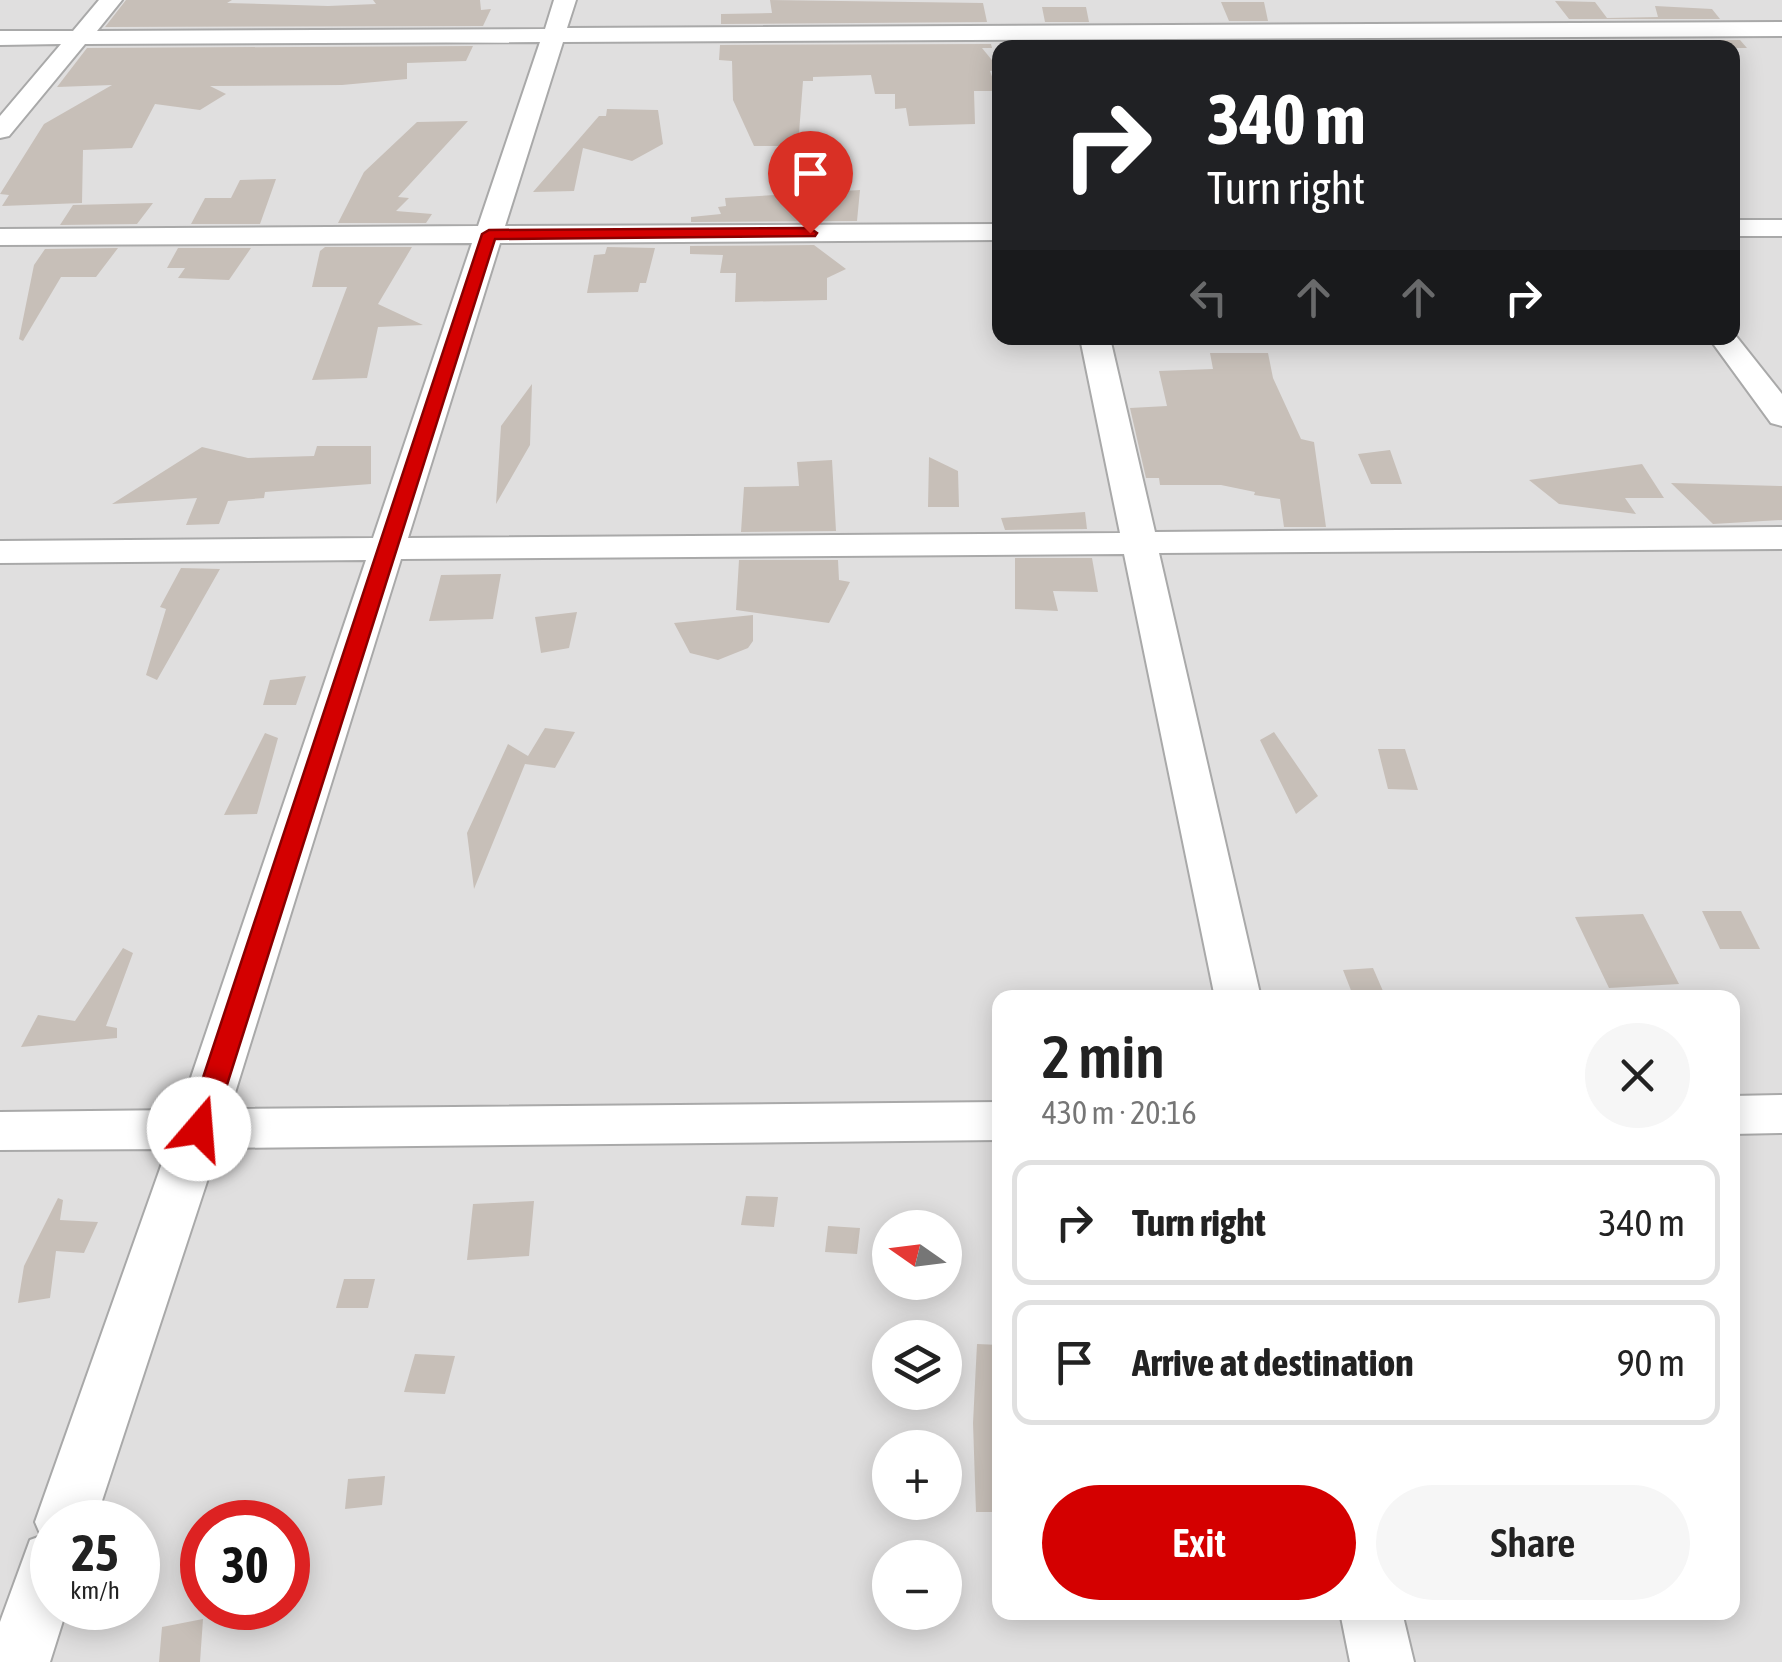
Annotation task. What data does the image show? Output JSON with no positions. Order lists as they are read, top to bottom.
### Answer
{
  "north": "left",
  "page": {
    "turn": ["340 m", "Turn right"],
    "heading": ["2 min", "430 m · 20:16"],
    "list": [
      {
        "name": "Turn right",
        "value": "340 m"
      },
      {
        "name": "Arrive at destination",
        "value": "90 m"
      }
    ],
    "map_buttons": ["+", "−"],
    "buttons": ["Exit", "Share"],
    "speed": "25 km/h",
    "limit": "30"
  }
}
